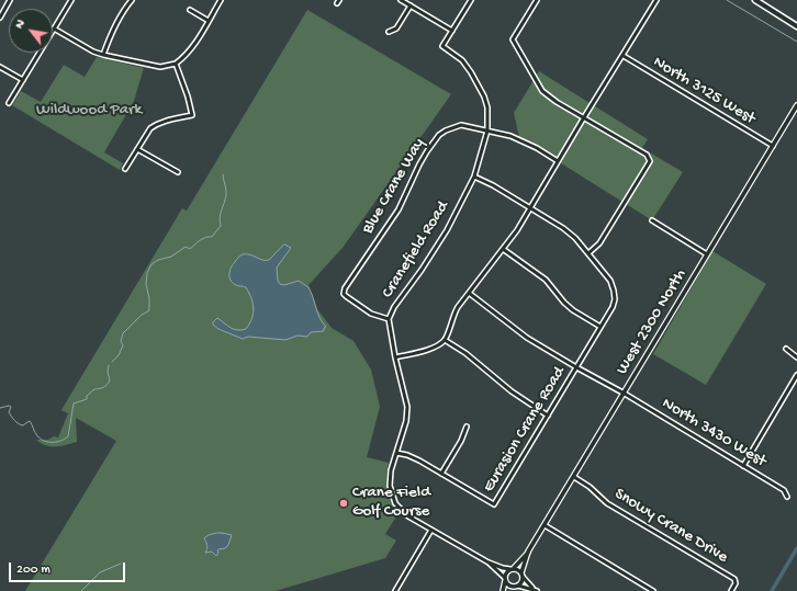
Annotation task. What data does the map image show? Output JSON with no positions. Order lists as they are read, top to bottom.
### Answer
{
  "streets": {
    "street": [
      "North 3125 West",
      "Blue Crane Way",
      "Cranefield Road",
      "West 2300 North",
      "Eurasion Crane Road",
      "North 3430 West",
      "Snowy Crane Drive"
    ]
  },
  "crossings": [
    ["North 3125 West", "West 2300 North"],
    ["Blue Crane Way", "Cranefield Road"],
    ["West 2300 North", "North 3430 West"],
    ["West 2300 North", "Snowy Crane Drive"],
    ["Eurasion Crane Road", "North 3430 West"]
  ],
  "parks": ["Wildwood Park"],
  "places": ["Crane Field Golf Course"],
  "scale_bar": "200 m",
  "north": "top left"
}
